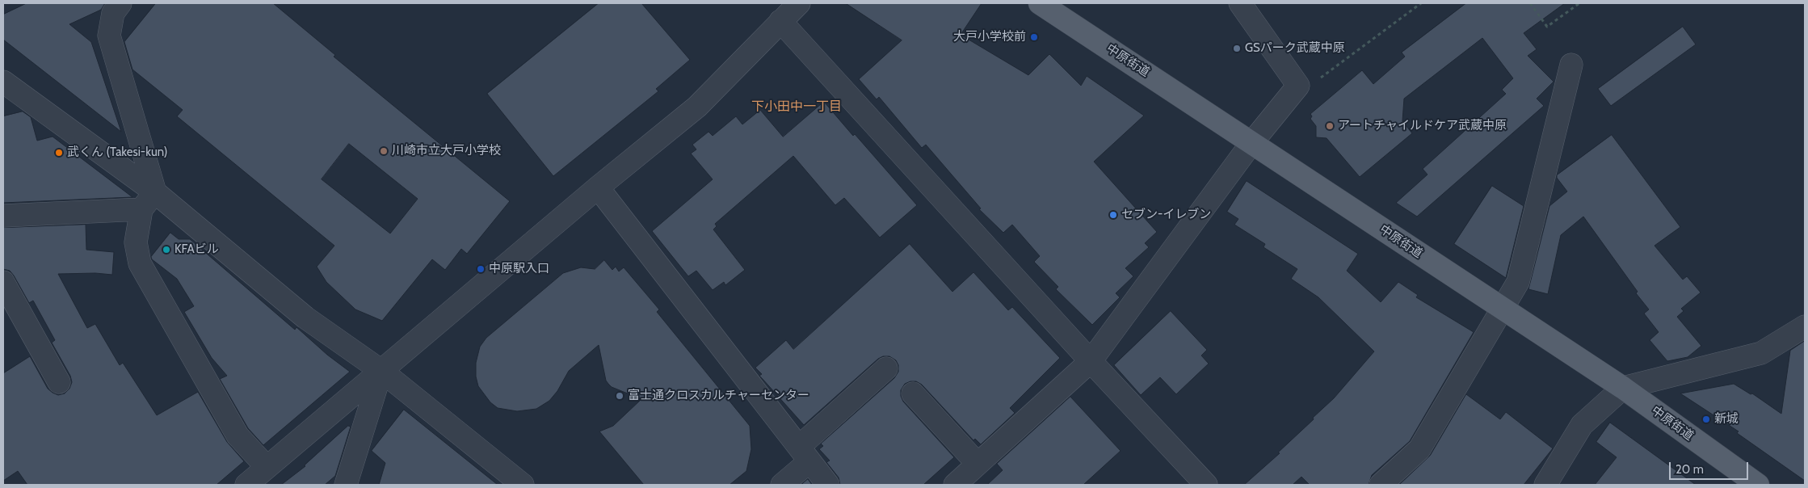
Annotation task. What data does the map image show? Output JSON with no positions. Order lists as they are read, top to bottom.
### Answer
{
  "streets": {
    "main road": ["中原街道"]
  },
  "districts": ["下小田中一丁目"],
  "places": [
    "大戸小学校前",
    "GSパーク武蔵中原",
    "アートチャイルドケア武蔵中原",
    "川崎市立大戸小学校",
    "武くん (Takesi-kun)",
    "セブン-イレブン",
    "KFAビル",
    "中原駅入口",
    "富士通クロスカルチャーセンター",
    "新城"
  ],
  "scale_bar": "20 m"
}
